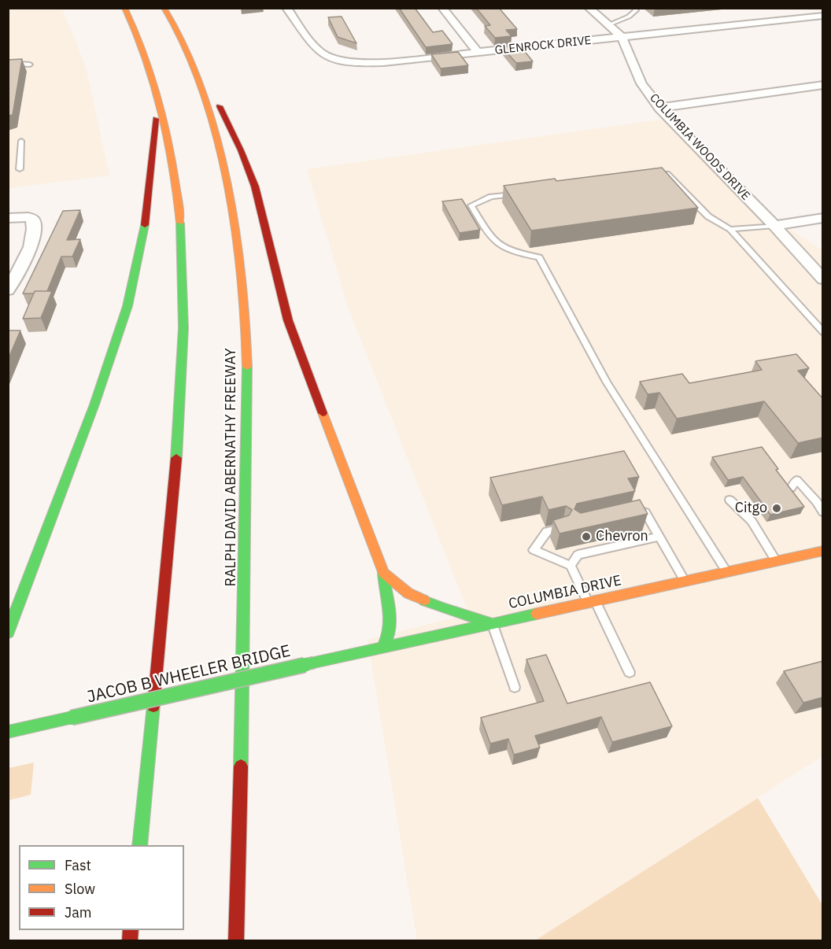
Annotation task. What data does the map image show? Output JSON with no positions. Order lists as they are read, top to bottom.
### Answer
{
  "streets": {
    "main road": ["RALPH DAVID ABERNATHY FREEWAY", "COLUMBIA DRIVE", "JACOB B WHEELER BRIDGE"],
    "street": ["GLENROCK DRIVE", "COLUMBIA WOODS DRIVE"]
  },
  "crossings": [
    ["GLENROCK DRIVE", "COLUMBIA WOODS DRIVE"],
    ["COLUMBIA DRIVE", "JACOB B WHEELER BRIDGE"]
  ],
  "places": ["Citgo", "Chevron"],
  "legend": ["Fast", "Slow", "Jam"]
}
